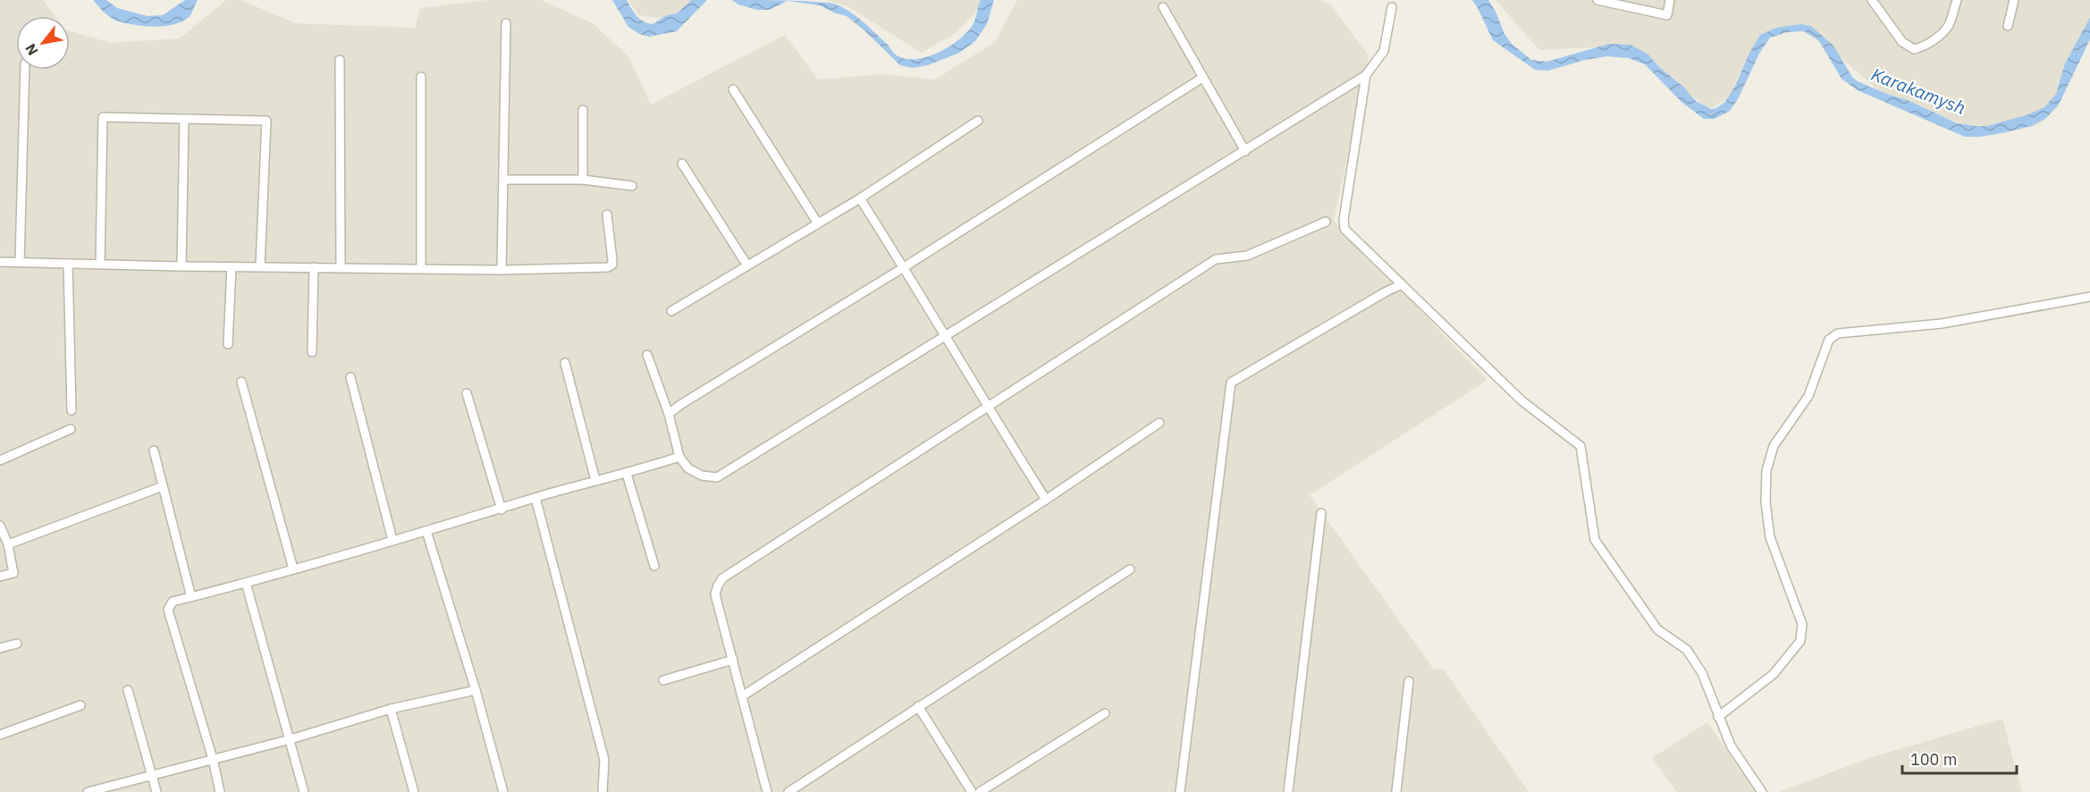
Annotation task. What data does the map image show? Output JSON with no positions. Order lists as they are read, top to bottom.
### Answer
{
  "water": ["Karakamysh"],
  "scale_bar": "100 m",
  "north": "bottom left"
}
